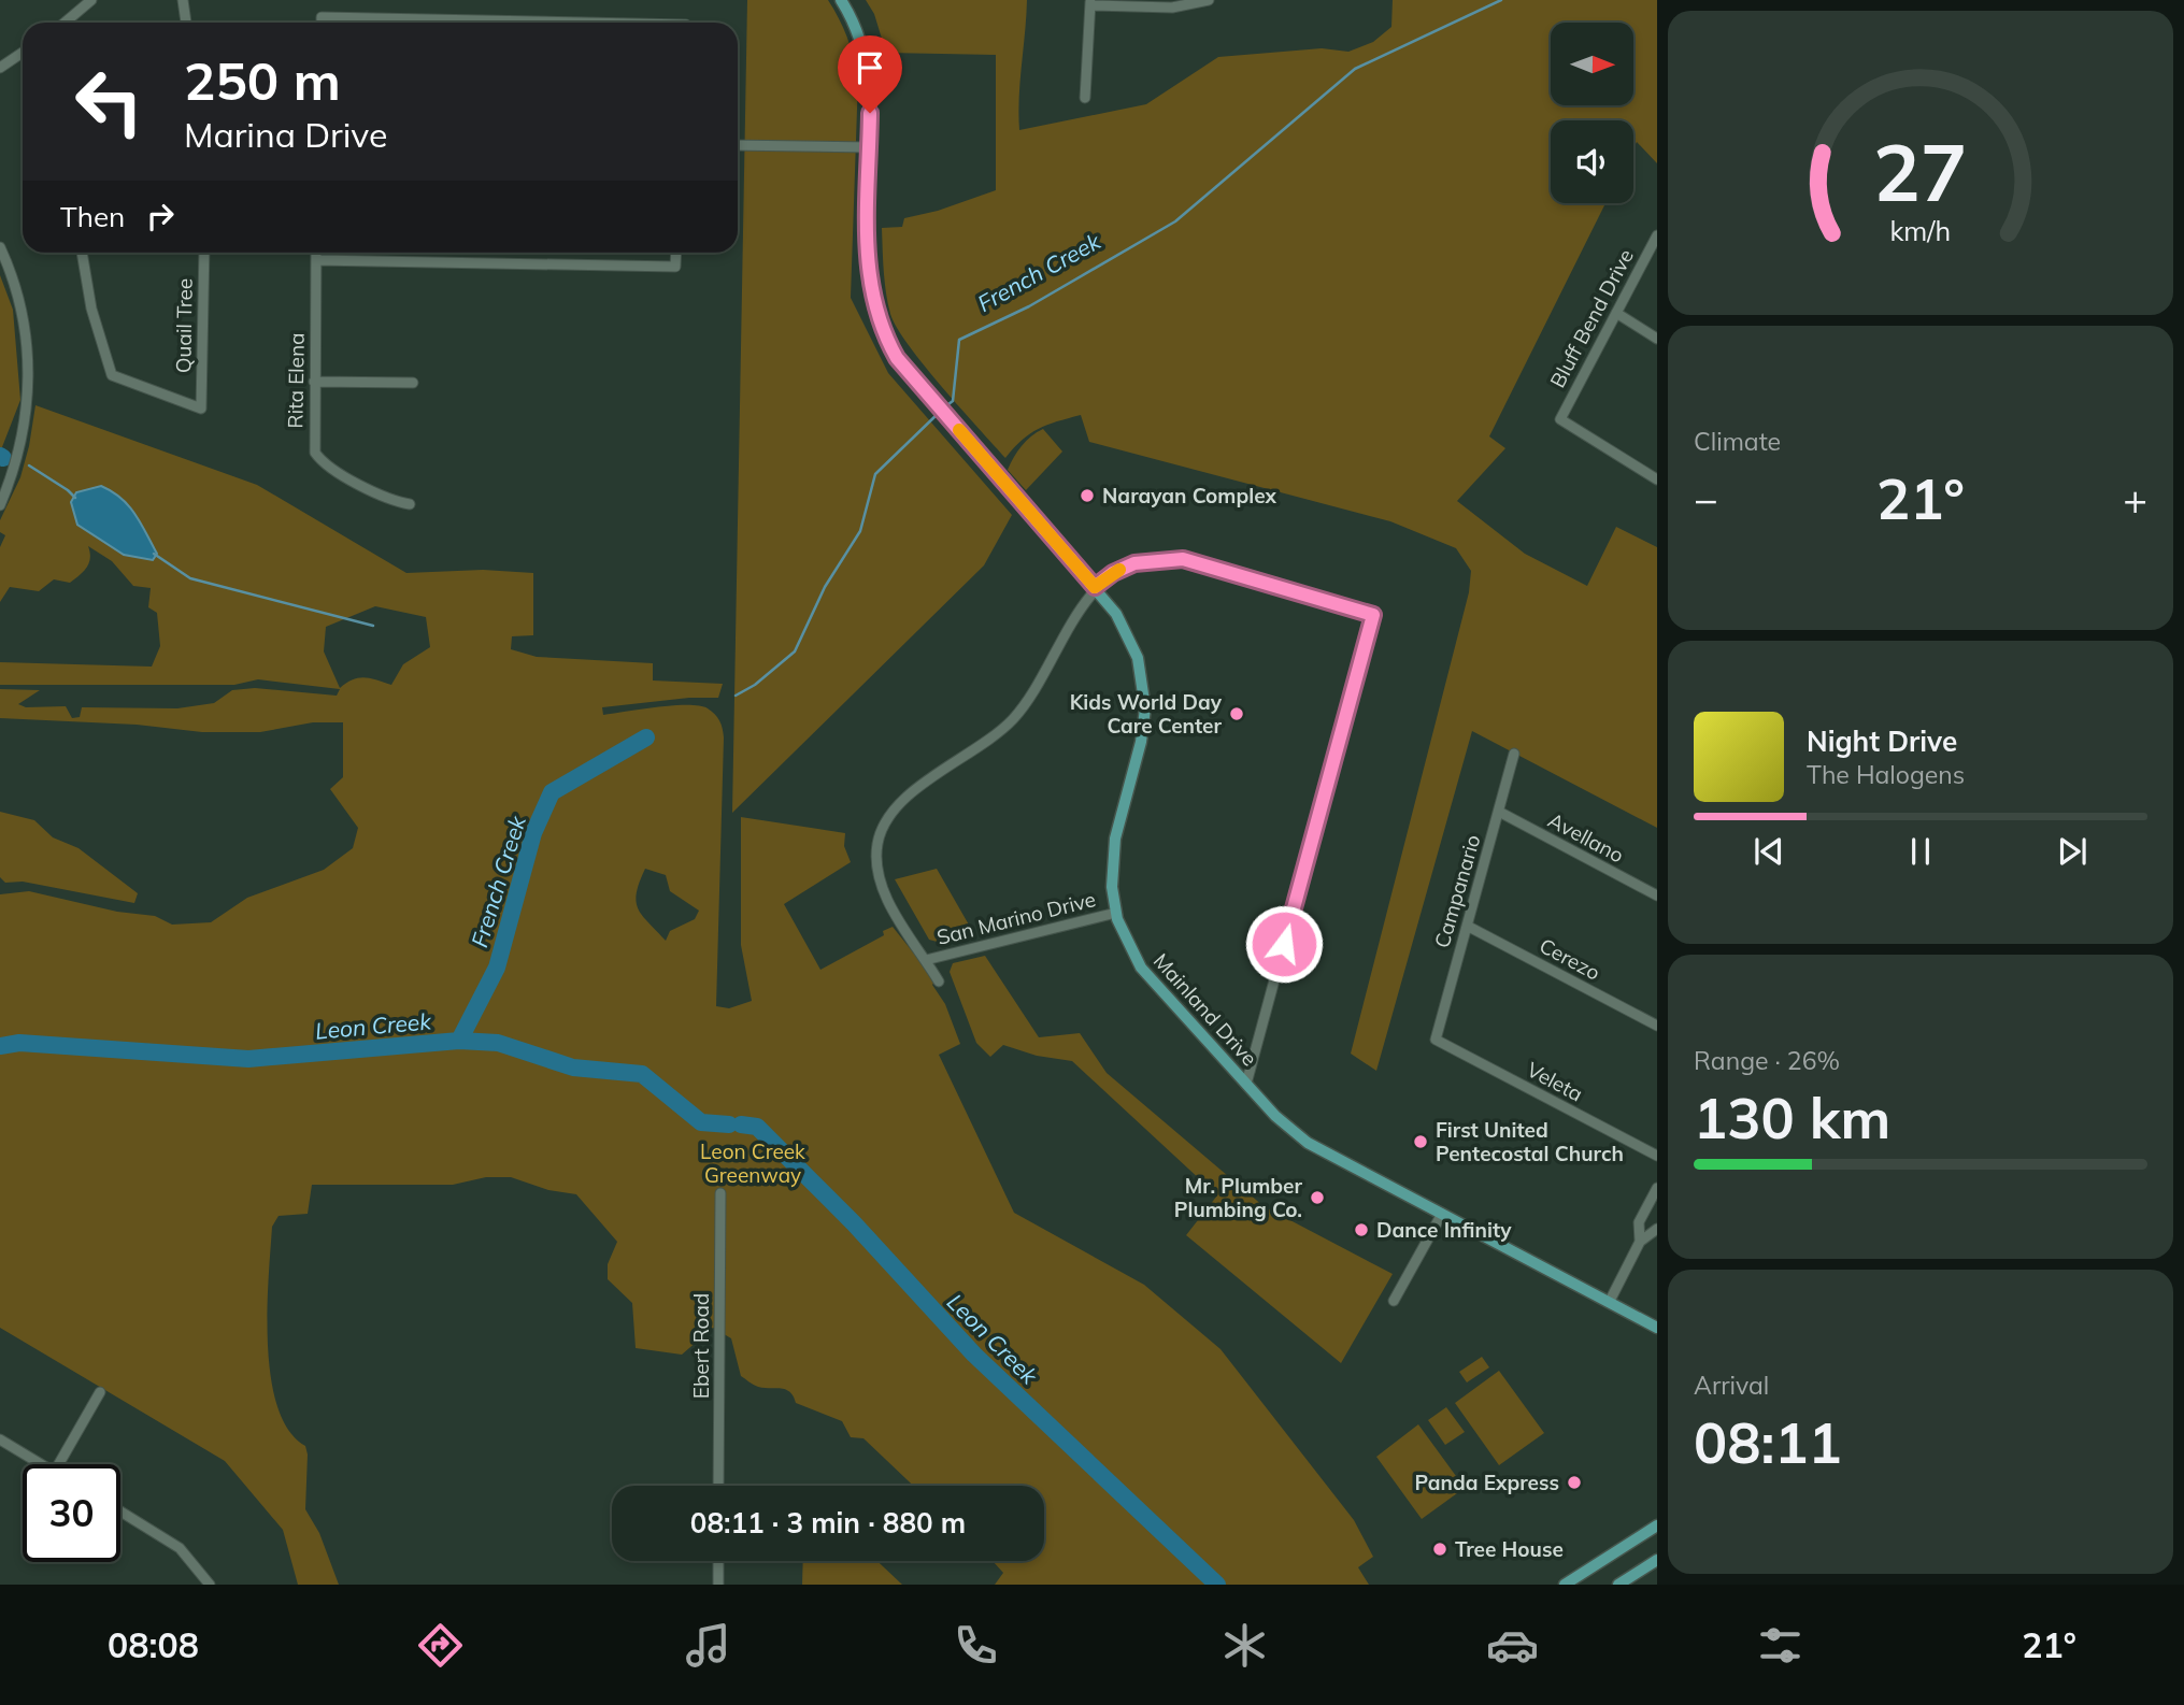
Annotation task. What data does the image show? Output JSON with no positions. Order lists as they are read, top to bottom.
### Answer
{
  "streets": {
    "main road": ["Mainland Drive"],
    "street": [
      "Bluff Bend Drive",
      "Quail Tree",
      "Rita Elena",
      "Avellano",
      "Campanario",
      "San Marino Drive",
      "Cerezo",
      "Veleta",
      "Ebert Road"
    ]
  },
  "crossings": [
    ["Avellano", "Campanario"],
    ["Campanario", "Cerezo"],
    ["Campanario", "Veleta"],
    ["San Marino Drive", "Mainland Drive"]
  ],
  "water": ["French Creek", "Leon Creek"],
  "parks": ["Leon Creek Greenway"],
  "places": [
    "Narayan Complex",
    "Kids World Day Care Center",
    "First United Pentecostal Church",
    "Mr. Plumber Plumbing Co.",
    "Dance Infinity",
    "Panda Express",
    "Tree House"
  ],
  "north": "right",
  "page": {
    "turn": ["250 m", "Marina Drive"],
    "then": "Then",
    "tile": [
      "Climate",
      ["Range · 26%", "130 km"],
      ["Arrival", "08:11"]
    ],
    "heat": ["−", "21°", "+"],
    "song": ["Night Drive", "The Halogens"],
    "limit": "30",
    "trip": "08:11 · 3 min · 880 m",
    "tabs": ["08:08", "21°"],
    "gauge": ["27", "km/h"]
  }
}
